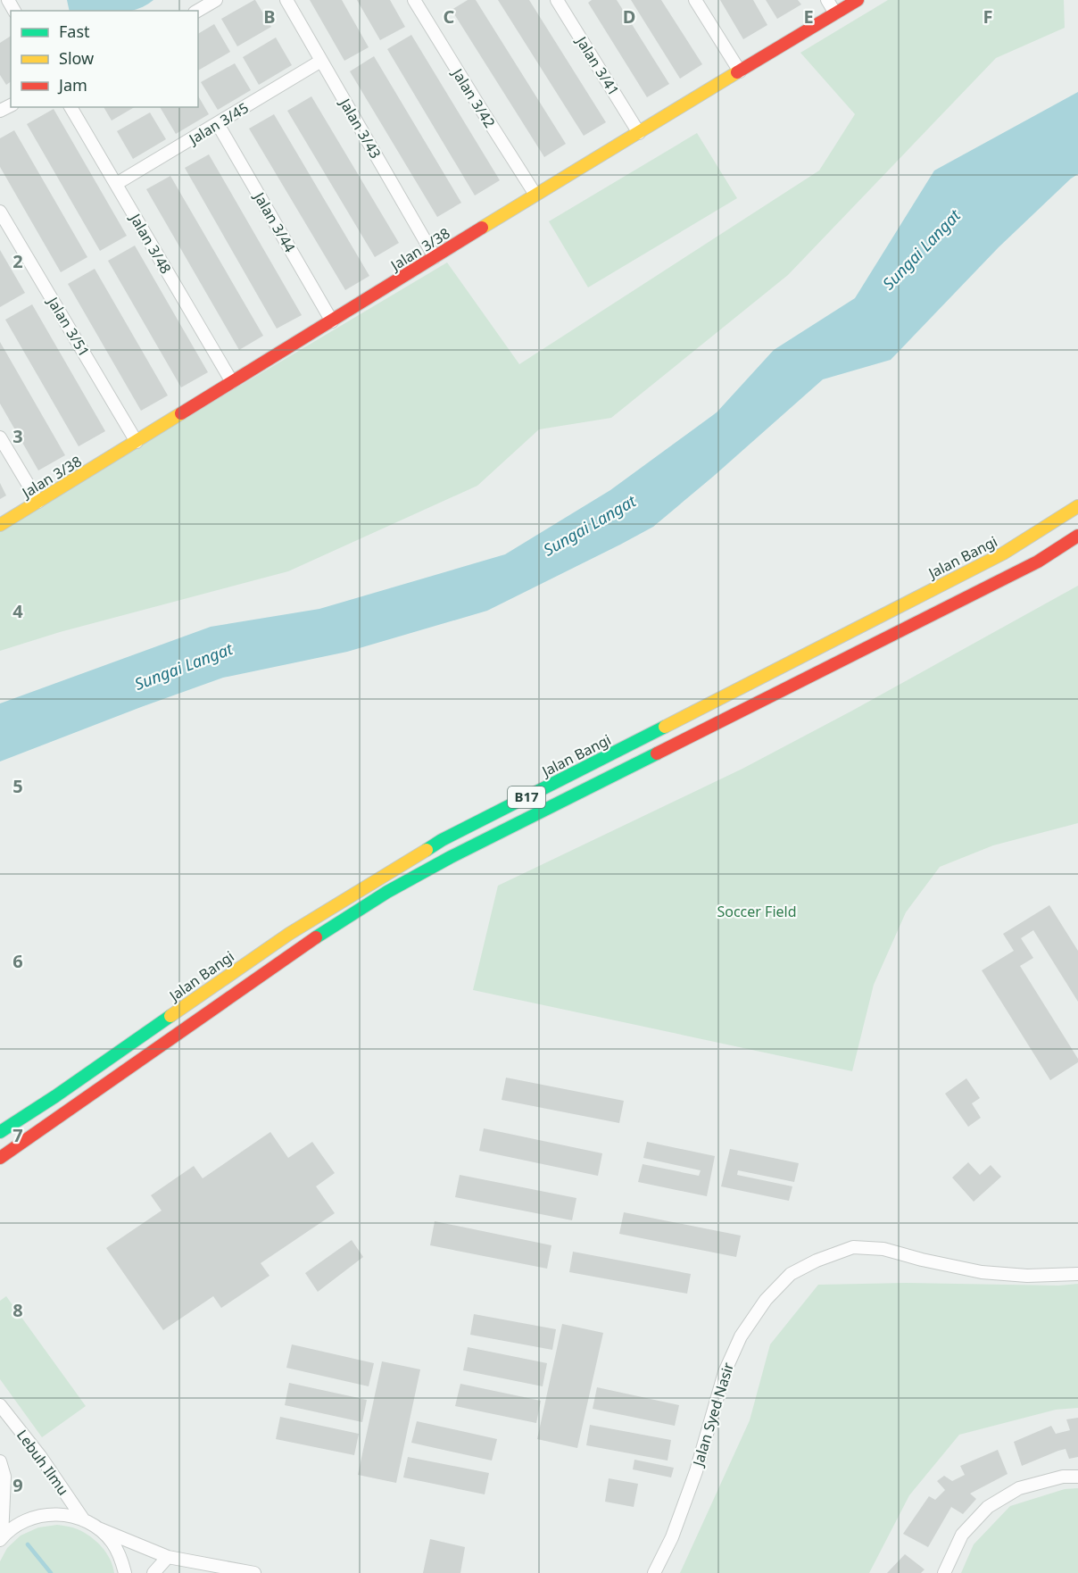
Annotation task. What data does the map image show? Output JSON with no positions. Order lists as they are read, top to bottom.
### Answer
{
  "streets": {
    "main road": ["Jalan 3/38", "Jalan Bangi", "B17"],
    "street": [
      "Jalan 3/41",
      "Jalan 3/42",
      "Jalan 3/45",
      "Jalan 3/43",
      "Jalan 3/44",
      "Jalan 3/48",
      "Jalan 3/51",
      "Jalan Syed Nasir",
      "Lebuh Ilmu"
    ]
  },
  "crossings": [
    ["Jalan 3/41", "Jalan 3/38"],
    ["Jalan 3/42", "Jalan 3/38"],
    ["Jalan 3/45", "Jalan 3/43"],
    ["Jalan 3/45", "Jalan 3/44"],
    ["Jalan 3/45", "Jalan 3/48"],
    ["Jalan 3/43", "Jalan 3/38"],
    ["Jalan 3/44", "Jalan 3/38"],
    ["Jalan 3/48", "Jalan 3/38"],
    ["Jalan 3/38", "Jalan 3/51"]
  ],
  "water": ["Sungai Langat"],
  "parks": ["Soccer Field"],
  "legend": ["Fast", "Slow", "Jam"],
  "grid": {
    "columns": [
      "B",
      "C",
      "D",
      "E",
      "F"
    ],
    "rows": [
      "2",
      "3",
      "4",
      "5",
      "6",
      "7",
      "8",
      "9"
    ]
  }
}
